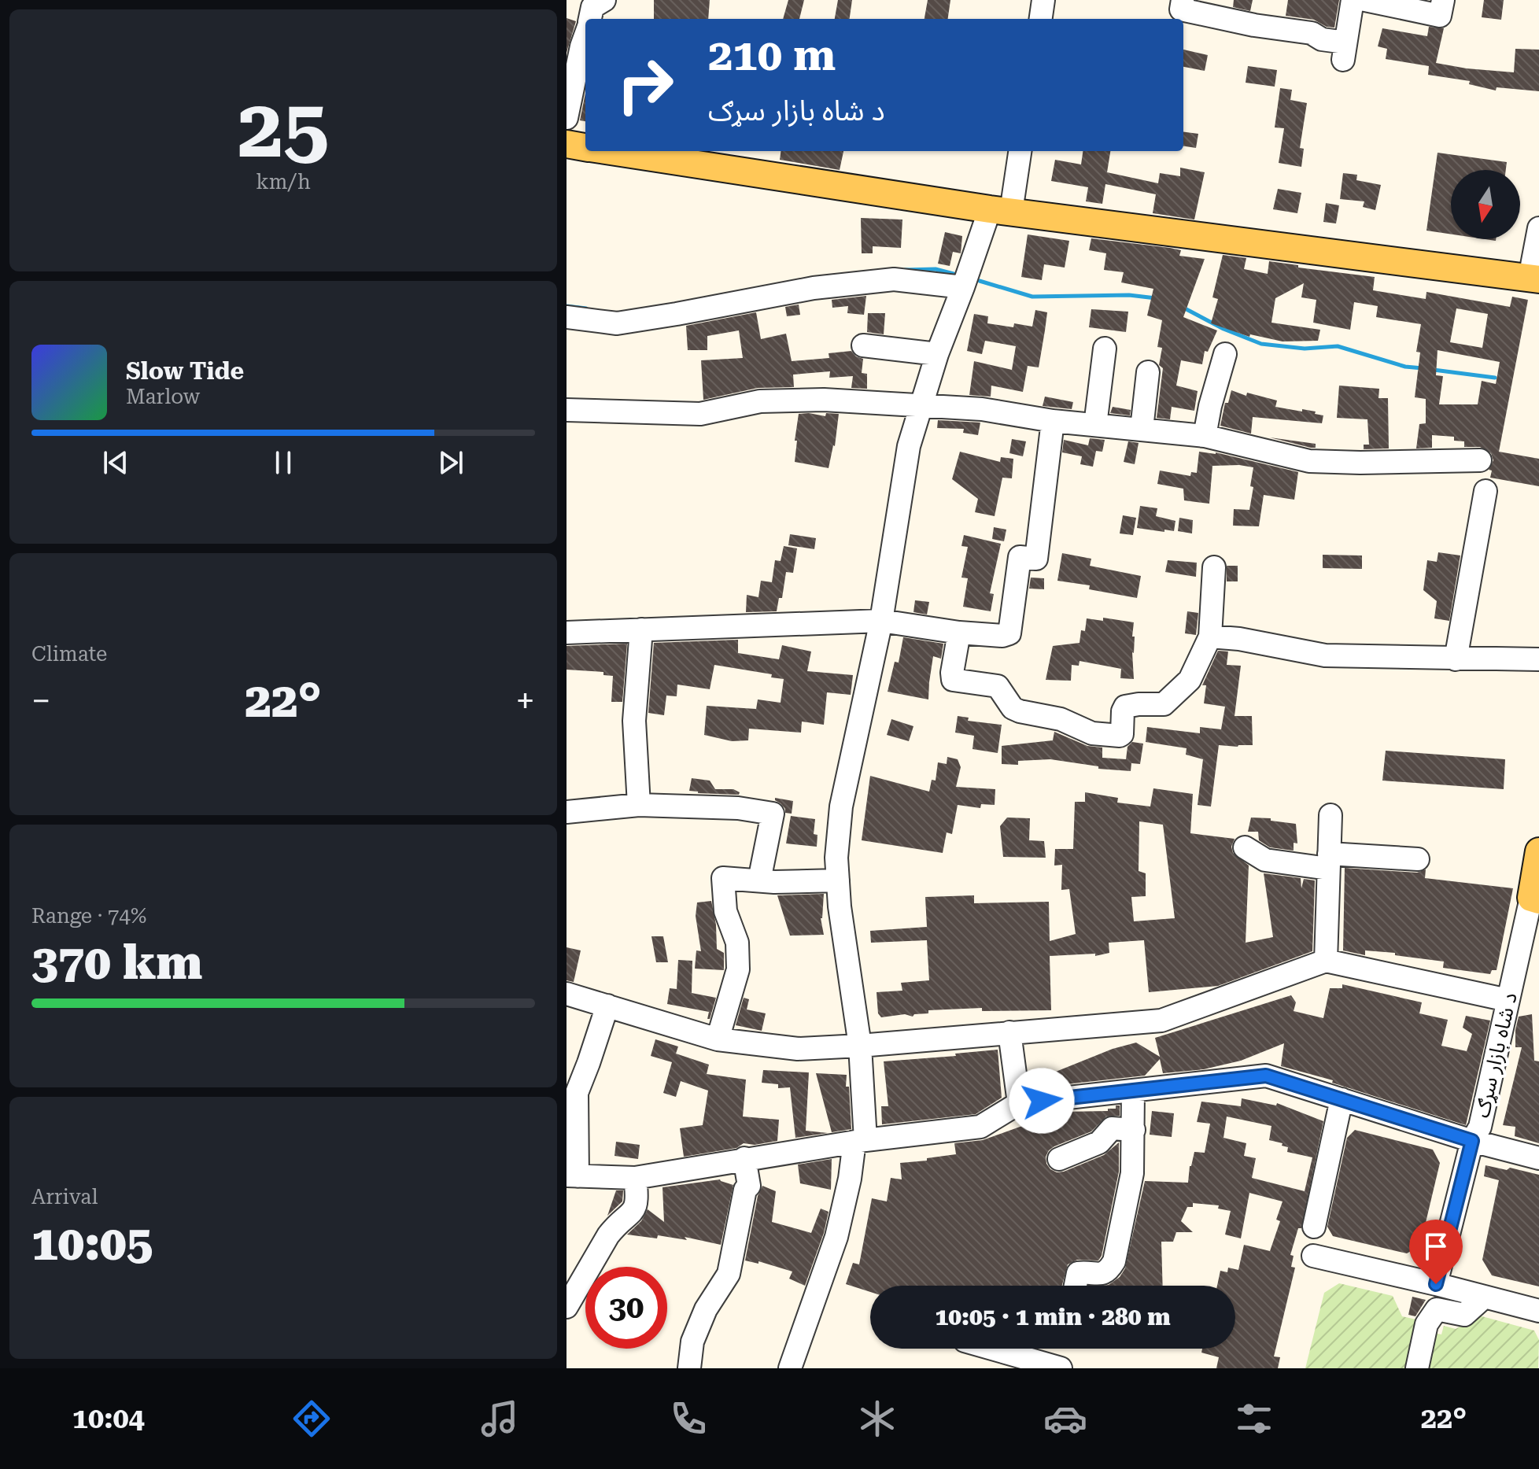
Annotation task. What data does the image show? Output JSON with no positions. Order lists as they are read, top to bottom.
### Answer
{
  "streets": {
    "street": ["د شاه بازار سړګ"]
  },
  "north": "bottom",
  "page": {
    "tile": [
      ["25", "km/h"],
      "Climate",
      ["Range · 74%", "370 km"],
      ["Arrival", "10:05"]
    ],
    "turn": ["210 m", "د شاه بازار سړګ"],
    "song": ["Slow Tide", "Marlow"],
    "heat": ["−", "22°", "+"],
    "limit": "30",
    "trip": "10:05 · 1 min · 280 m",
    "tabs": ["10:04", "22°"]
  }
}
